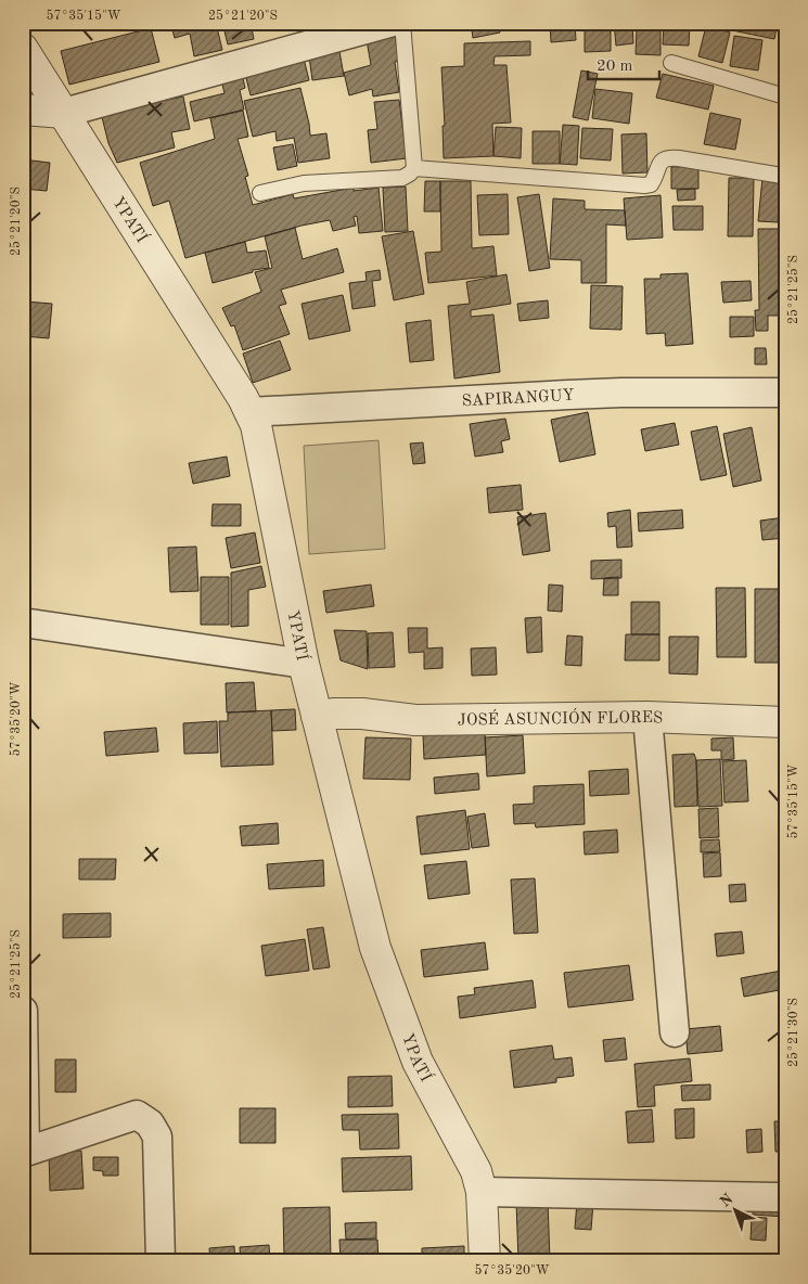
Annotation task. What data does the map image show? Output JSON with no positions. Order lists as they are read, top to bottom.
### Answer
{
  "streets": {
    "street": ["YPATÍ", "SAPIRANGUY", "JOSÉ ASUNCIÓN FLORES"]
  },
  "crossings": [
    ["YPATÍ", "SAPIRANGUY"],
    ["YPATÍ", "JOSÉ ASUNCIÓN FLORES"]
  ],
  "scale_bar": "20 m",
  "north": "top left",
  "coordinates": [
    "57°35'15\"W",
    "25°21'20\"S",
    "25°21'25\"S",
    "57°35'20\"W",
    "25°21'30\"S"
  ]
}
